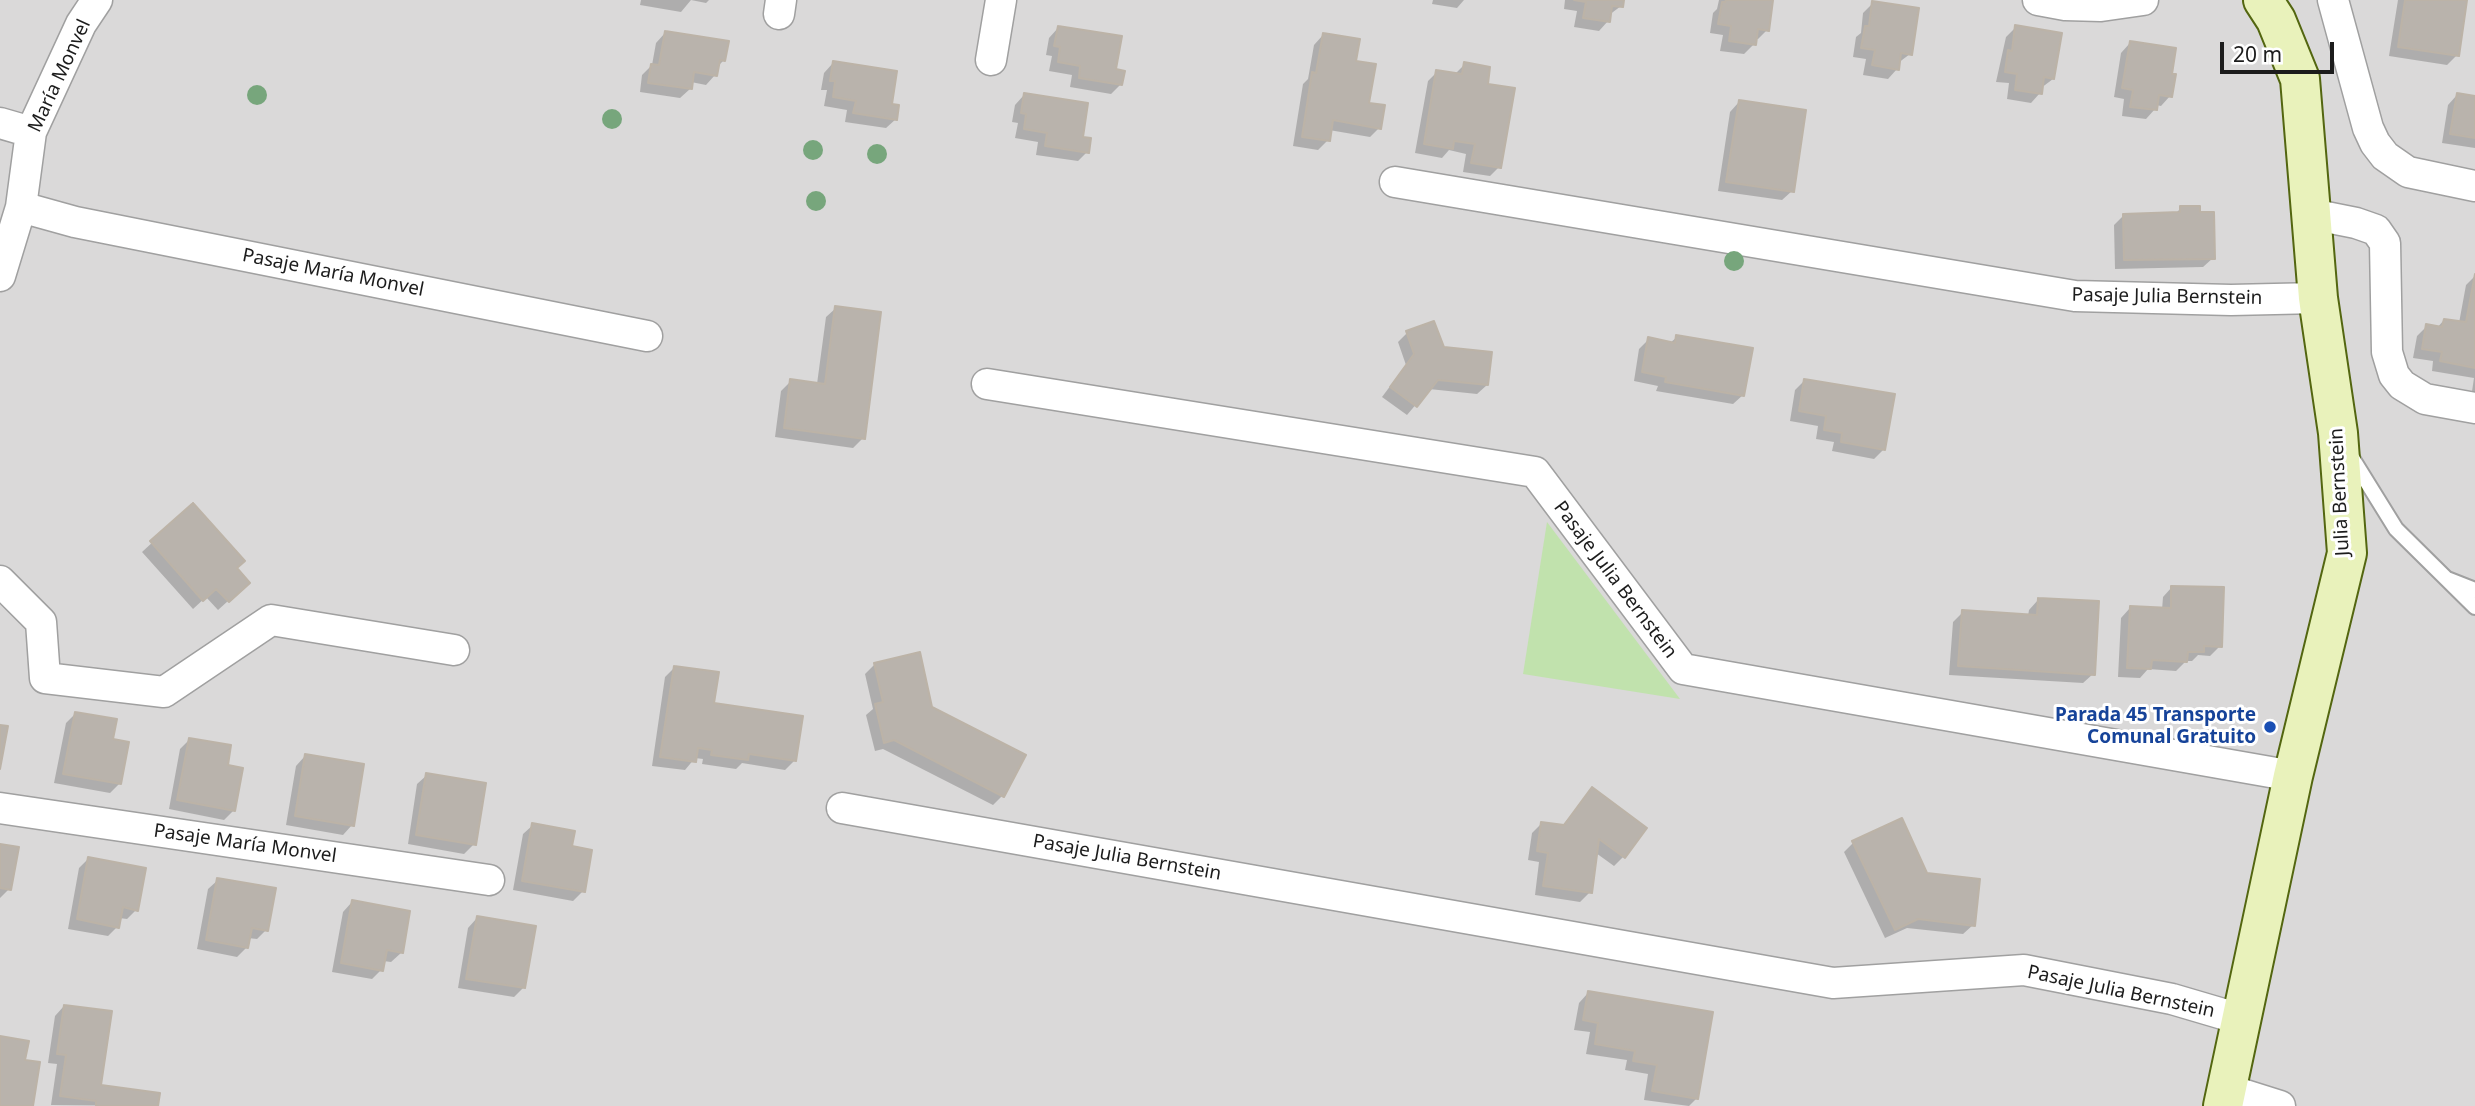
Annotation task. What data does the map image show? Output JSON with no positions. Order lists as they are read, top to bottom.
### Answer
{
  "streets": {
    "street": [
      "María Monvel",
      "Pasaje María Monvel",
      "Pasaje Julia Bernstein",
      "Julia Bernstein"
    ]
  },
  "crossings": [
    ["María Monvel", "Pasaje María Monvel"],
    ["Pasaje Julia Bernstein", "Julia Bernstein"]
  ],
  "places": ["Parada 45 Transporte Comunal Gratuito"],
  "scale_bar": "20 m"
}
